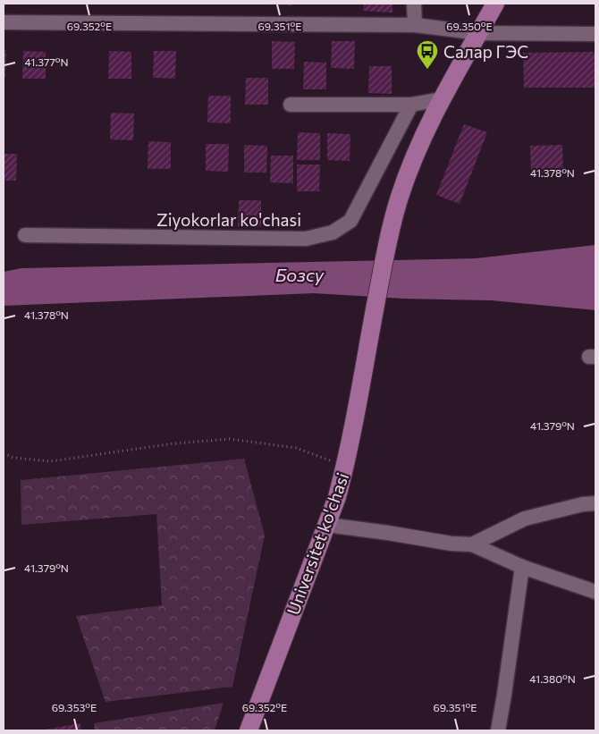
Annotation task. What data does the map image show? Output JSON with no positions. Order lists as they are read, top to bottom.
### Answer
{
  "streets": {
    "main road": ["Universitet ko'chasi"],
    "street": ["Ziyokorlar ko'chasi"]
  },
  "water": ["Бозсу"],
  "places": {
    "bus stop": ["Салар ГЭС"]
  },
  "coordinates": [
    "69.352°E",
    "69.351°E",
    "69.350°E",
    "41.377°N",
    "41.378°N",
    "41.379°N",
    "41.380°N",
    "69.353°E"
  ]
}
